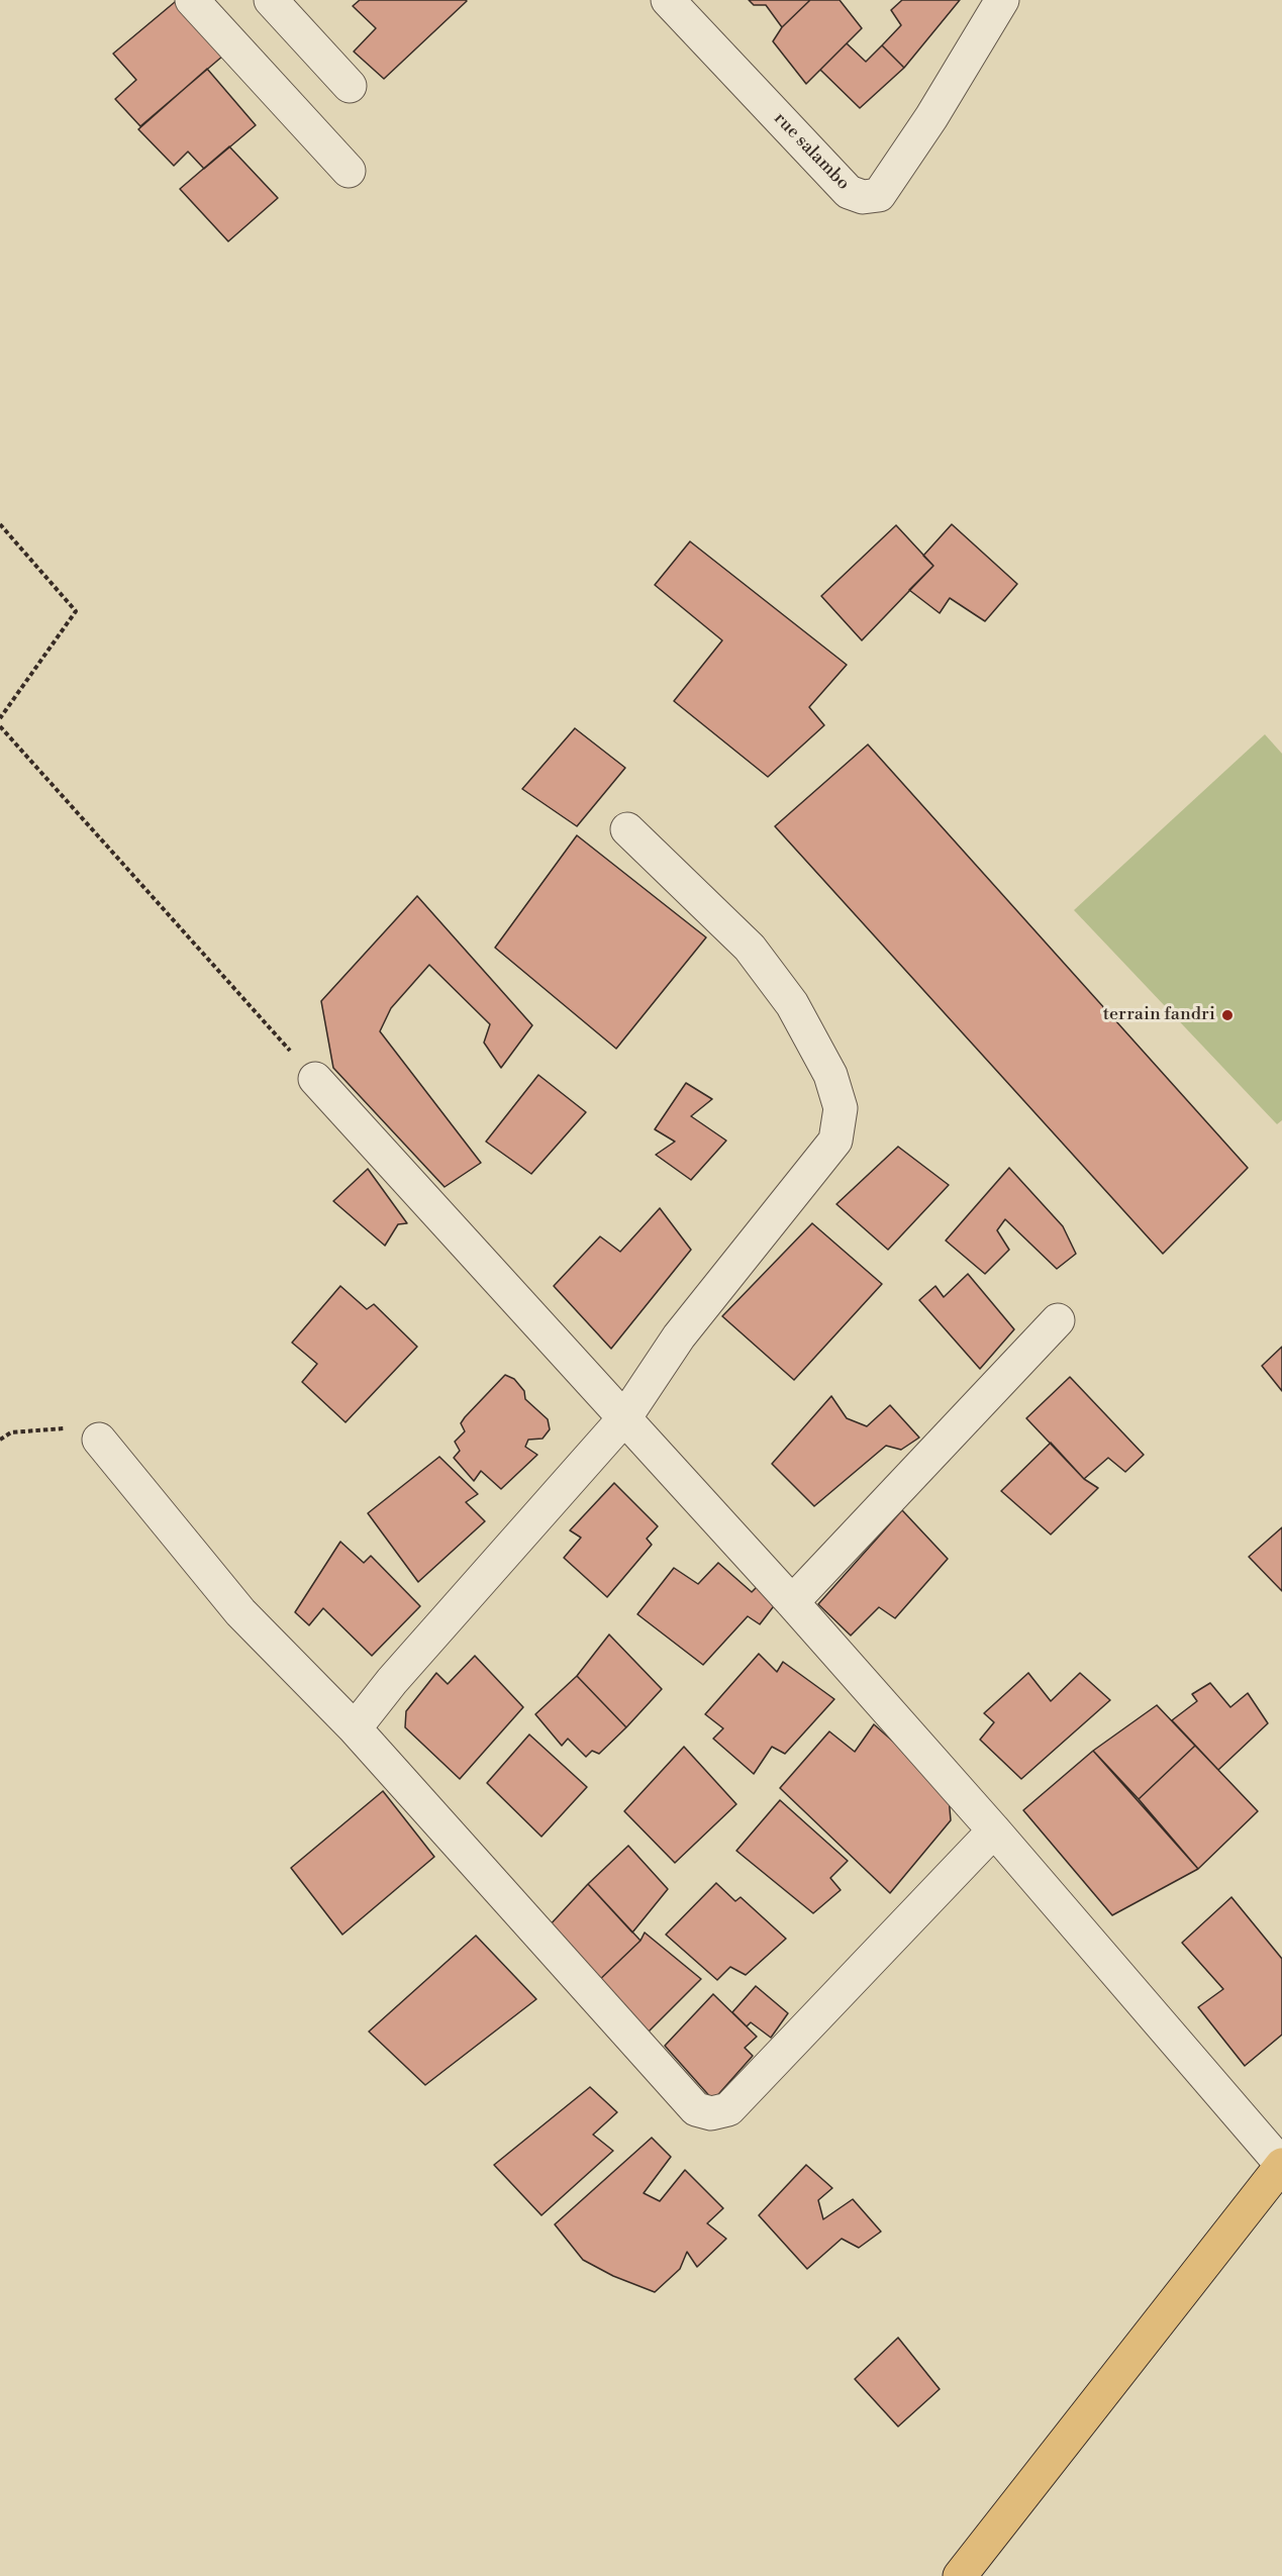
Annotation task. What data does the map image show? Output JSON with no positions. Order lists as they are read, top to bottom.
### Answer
{
  "streets": {
    "street": ["rue salambo"]
  },
  "places": ["terrain fandri"]
}
